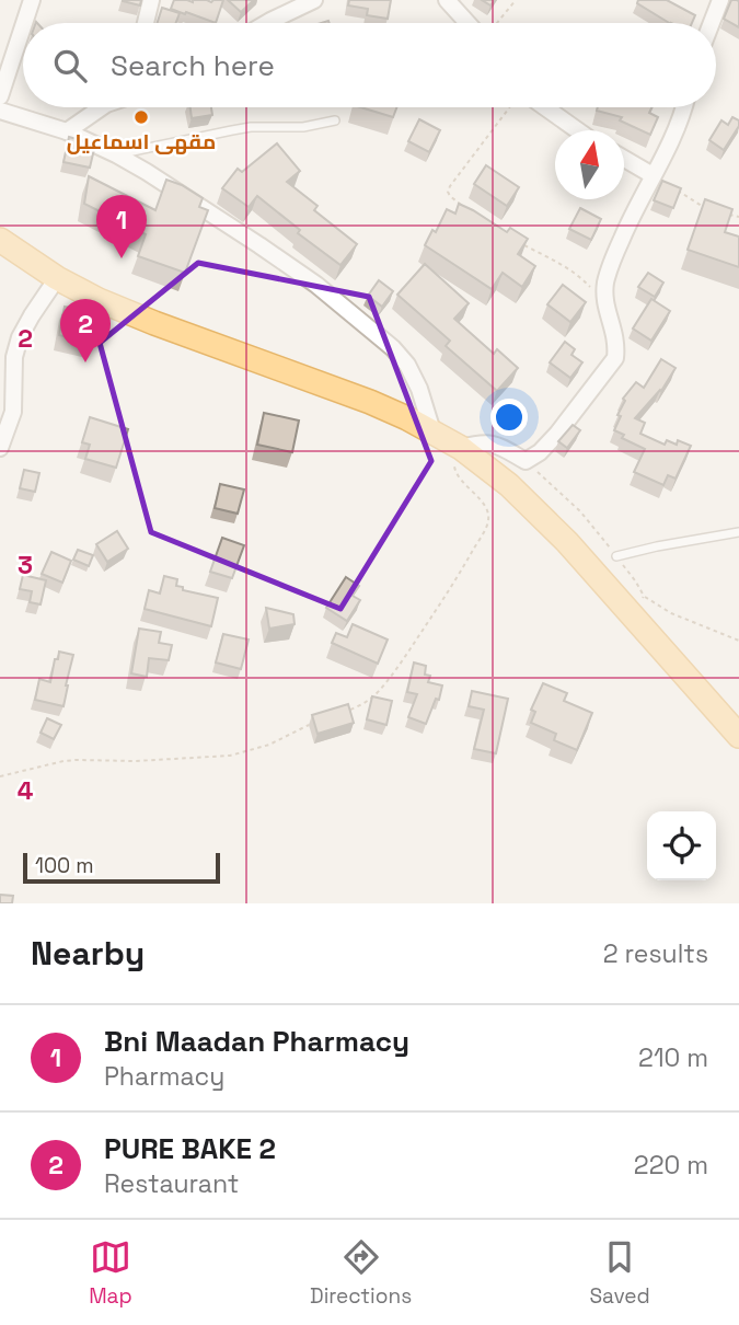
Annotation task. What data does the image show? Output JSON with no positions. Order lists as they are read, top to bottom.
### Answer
{
  "places": ["مقهى اسماعيل"],
  "scale_bar": "100 m",
  "north": "top",
  "page": {
    "search": "Search here",
    "pins": ["1", "2"],
    "scale": "100 m",
    "heading": ["Nearby", "2 results"],
    "list": [
      {
        "mark": "1",
        "name": "Bni Maadan Pharmacy",
        "note": "Pharmacy",
        "value": "210 m"
      },
      {
        "mark": "2",
        "name": "PURE BAKE 2",
        "note": "Restaurant",
        "value": "220 m"
      }
    ],
    "nav": ["Map", "Directions", "Saved"]
  },
  "grid": {
    "rows": ["2", "3", "4"]
  }
}
